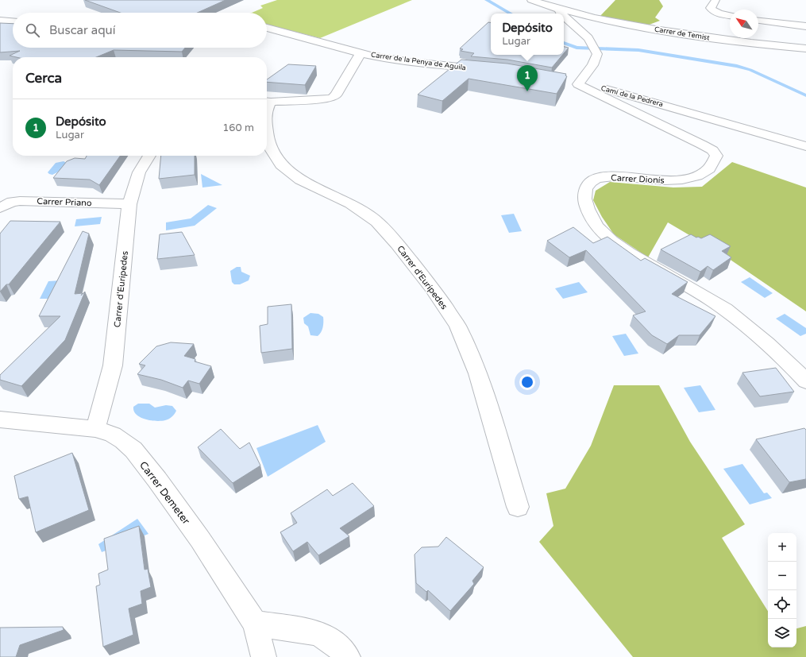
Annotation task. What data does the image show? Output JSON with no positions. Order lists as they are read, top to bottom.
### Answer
{
  "streets": {
    "street": [
      "Carrer de Temist",
      "Carrer de la Penya de Aguila",
      "Camí de la Pedrera",
      "Carrer Dionís",
      "Carrer Priano",
      "Carrer d'Euripedes",
      "Carrer Demeter"
    ]
  },
  "crossings": [
    ["Carrer de la Penya de Aguila", "Carrer d'Euripedes"],
    ["Camí de la Pedrera", "Carrer Dionís"],
    ["Carrer Priano", "Carrer d'Euripedes"],
    ["Carrer d'Euripedes", "Carrer Demeter"]
  ],
  "north": "top left",
  "page": {
    "search": "Buscar aquí",
    "popup": ["Depósito", "Lugar"],
    "heading": "Cerca",
    "pins": "1",
    "list": [
      {
        "mark": "1",
        "name": "Depósito",
        "note": "Lugar",
        "value": "160 m"
      }
    ],
    "map_buttons": ["+", "−"]
  }
}
